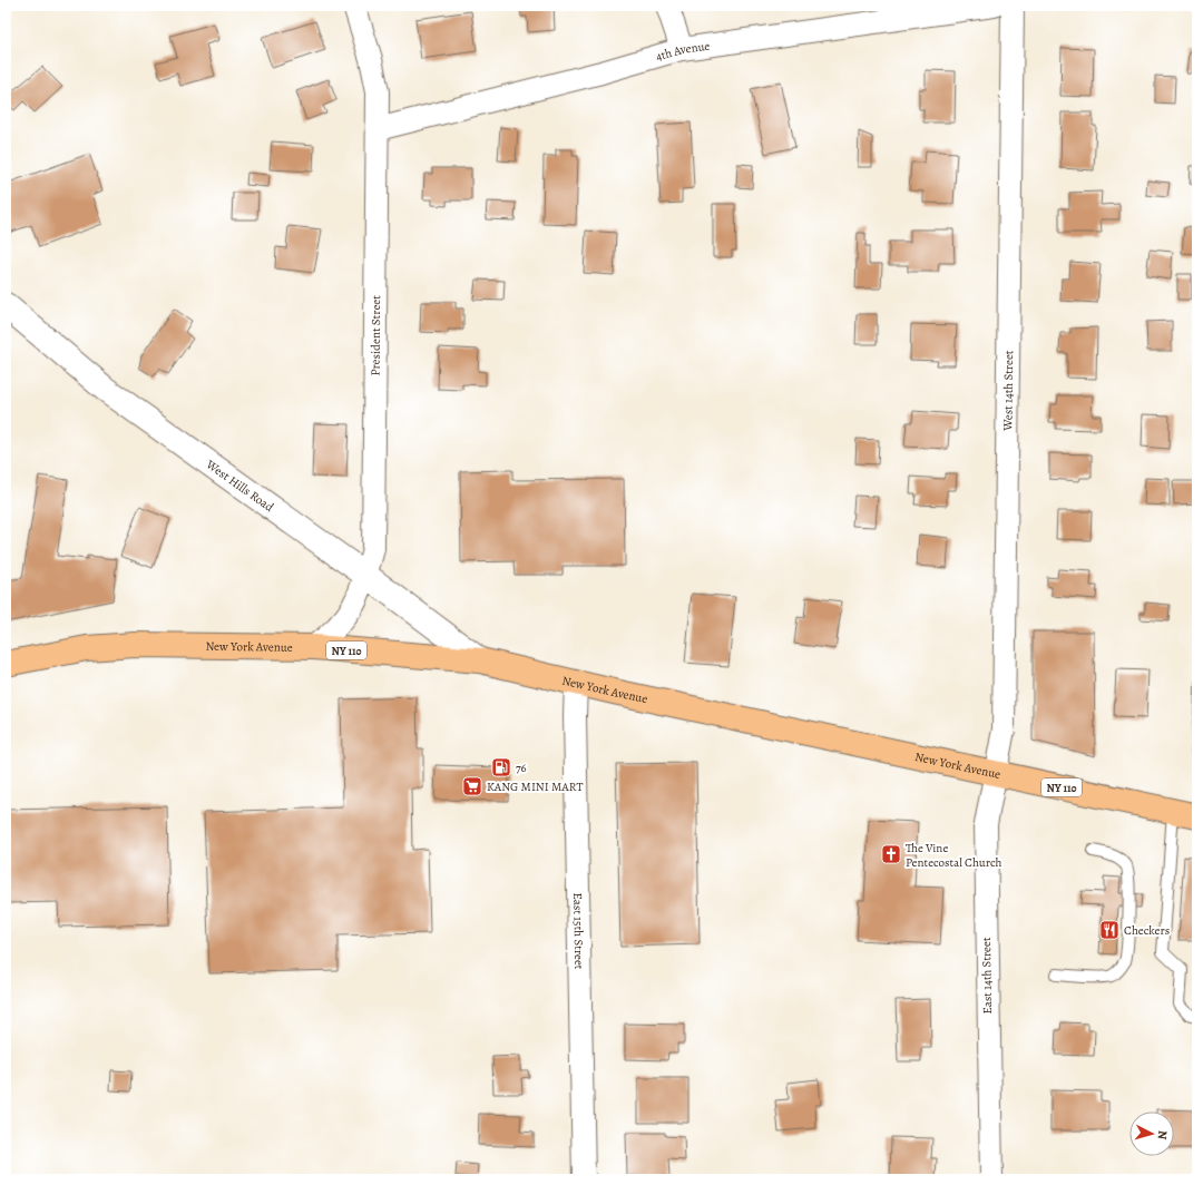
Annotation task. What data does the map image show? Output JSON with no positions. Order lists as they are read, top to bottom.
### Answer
{
  "streets": {
    "main road": ["New York Avenue", "NY 110"],
    "street": [
      "4th Avenue",
      "President Street",
      "West 14th Street",
      "West Hills Road",
      "East 15th Street",
      "East 14th Street"
    ]
  },
  "crossings": [
    ["4th Avenue", "President Street"],
    ["President Street", "West Hills Road"],
    ["President Street", "New York Avenue"],
    ["West 14th Street", "New York Avenue"],
    ["West 14th Street", "East 14th Street"],
    ["West Hills Road", "New York Avenue"],
    ["New York Avenue", "East 15th Street"],
    ["New York Avenue", "East 14th Street"]
  ],
  "places": {
    "fuel station": ["76"],
    "supermarket": ["KANG MINI MART"],
    "church": ["The Vine Pentecostal Church"],
    "restaurant": ["Checkers"]
  },
  "north": "right"
}
